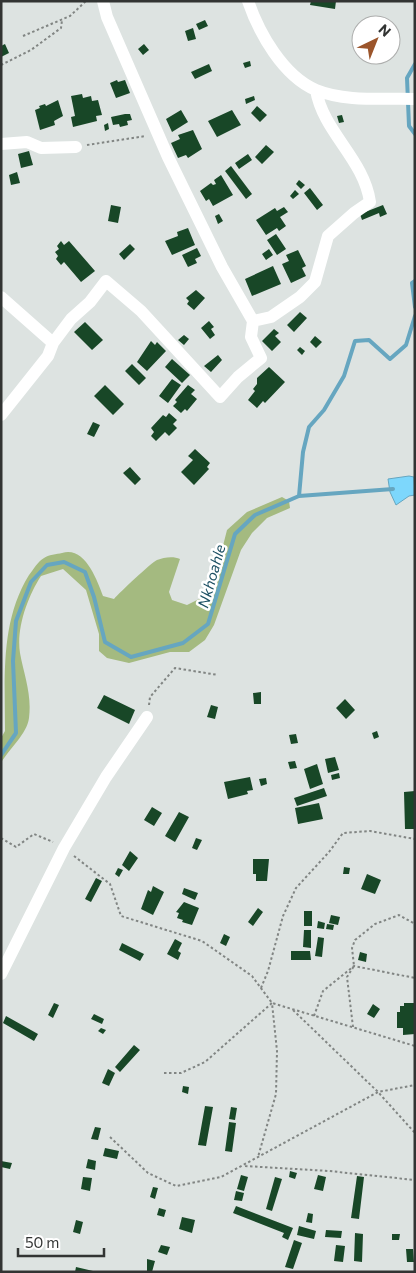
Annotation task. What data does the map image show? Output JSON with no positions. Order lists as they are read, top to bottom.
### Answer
{
  "water": ["Nkhoahle"],
  "scale_bar": "50 m",
  "north": "top right"
}
